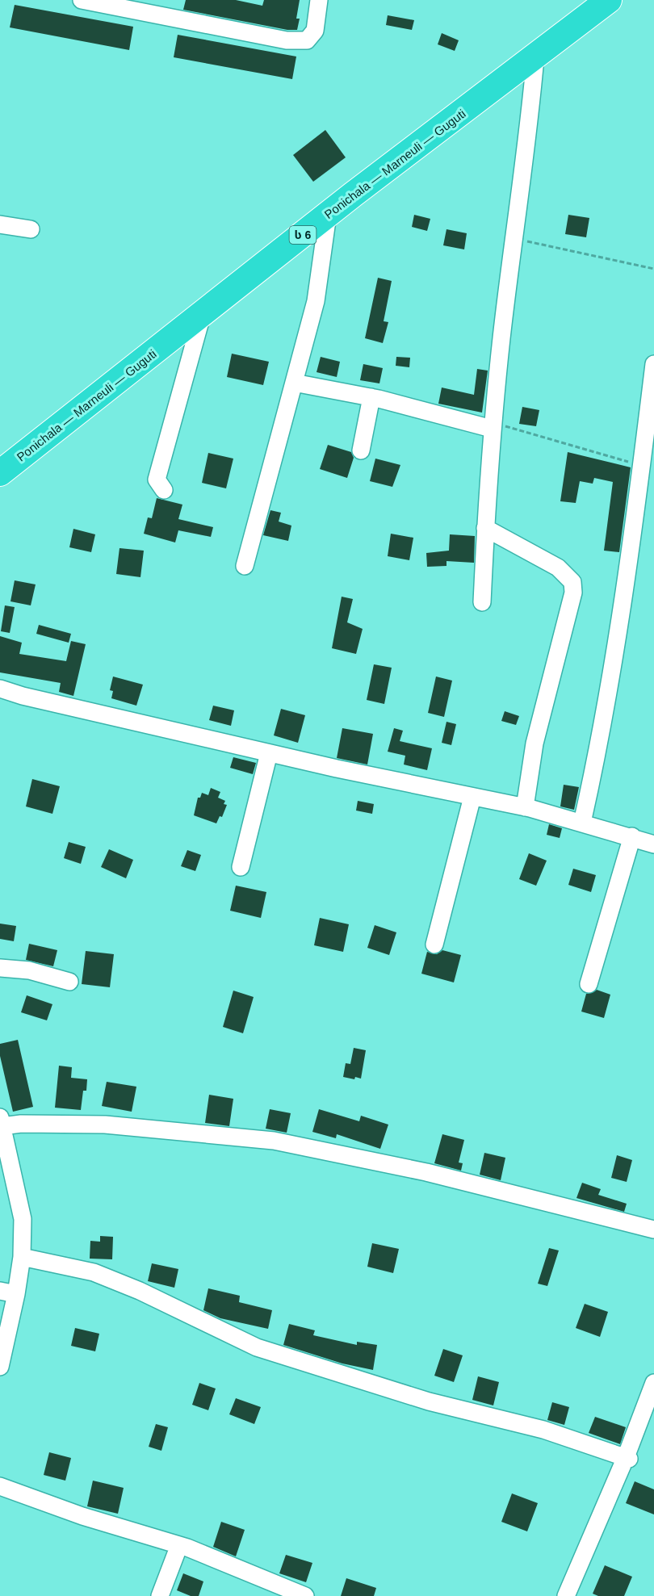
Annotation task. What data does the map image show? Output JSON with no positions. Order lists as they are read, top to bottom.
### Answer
{
  "streets": {
    "highway": ["Ponichala — Marneuli — Guguti", "ს 6"]
  }
}
